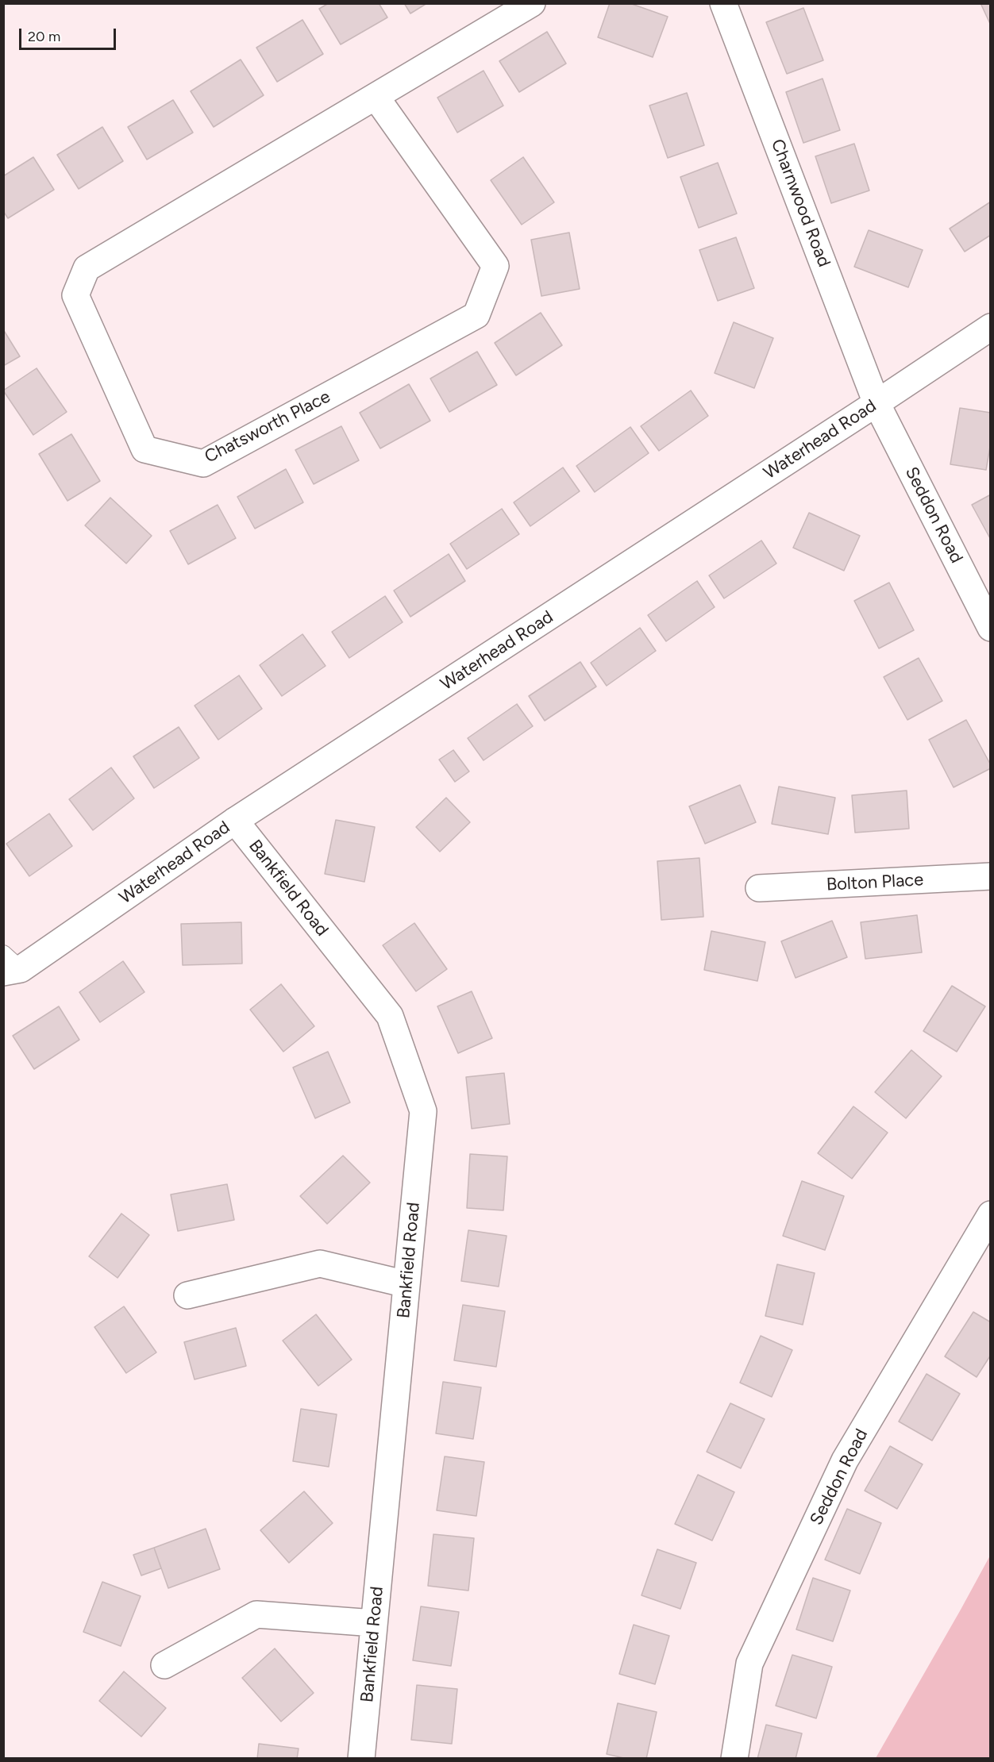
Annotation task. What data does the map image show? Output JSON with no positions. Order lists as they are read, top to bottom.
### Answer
{
  "streets": {
    "street": [
      "Charnwood Road",
      "Chatsworth Place",
      "Waterhead Road",
      "Seddon Road",
      "Bolton Place",
      "Bankfield Road"
    ]
  },
  "crossings": [
    ["Charnwood Road", "Waterhead Road"],
    ["Charnwood Road", "Seddon Road"],
    ["Waterhead Road", "Seddon Road"],
    ["Waterhead Road", "Bankfield Road"]
  ],
  "scale_bar": "20 m"
}
